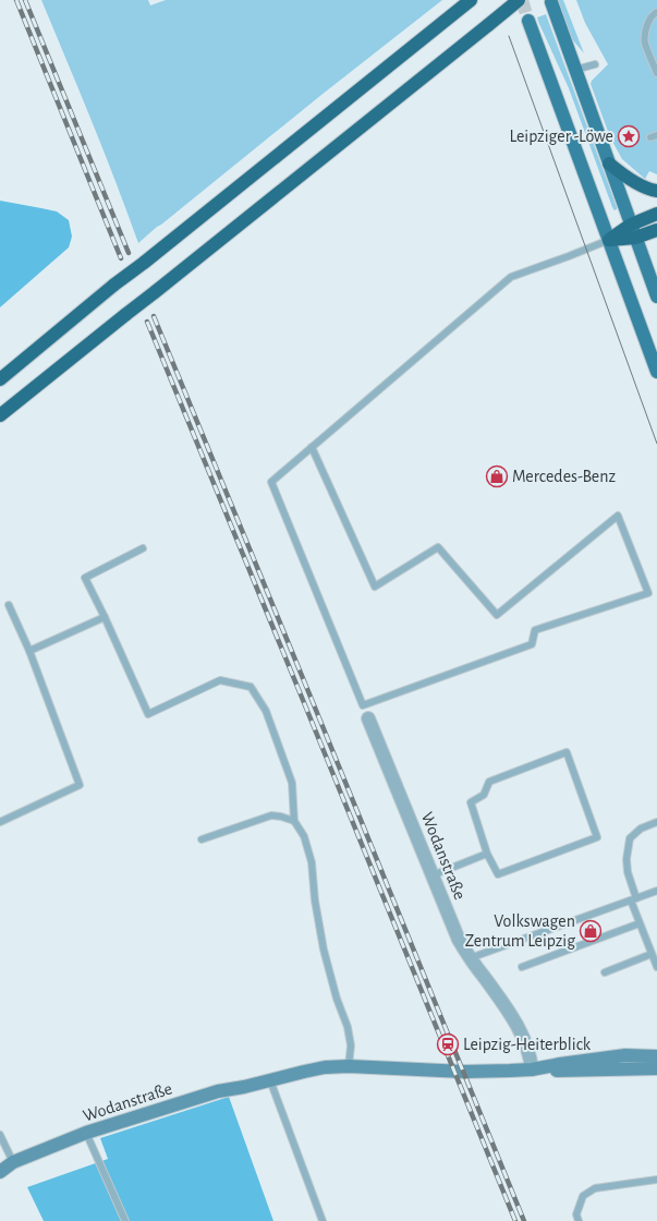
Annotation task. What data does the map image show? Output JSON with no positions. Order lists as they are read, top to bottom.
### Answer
{
  "streets": {
    "street": ["Wodanstraße"]
  },
  "places": {
    "place": ["Leipziger -Löwe"],
    "shop": ["Mercedes-Benz", "Volkswagen Zentrum Leipzig"],
    "station": ["Leipzig-Heiterblick"]
  }
}
